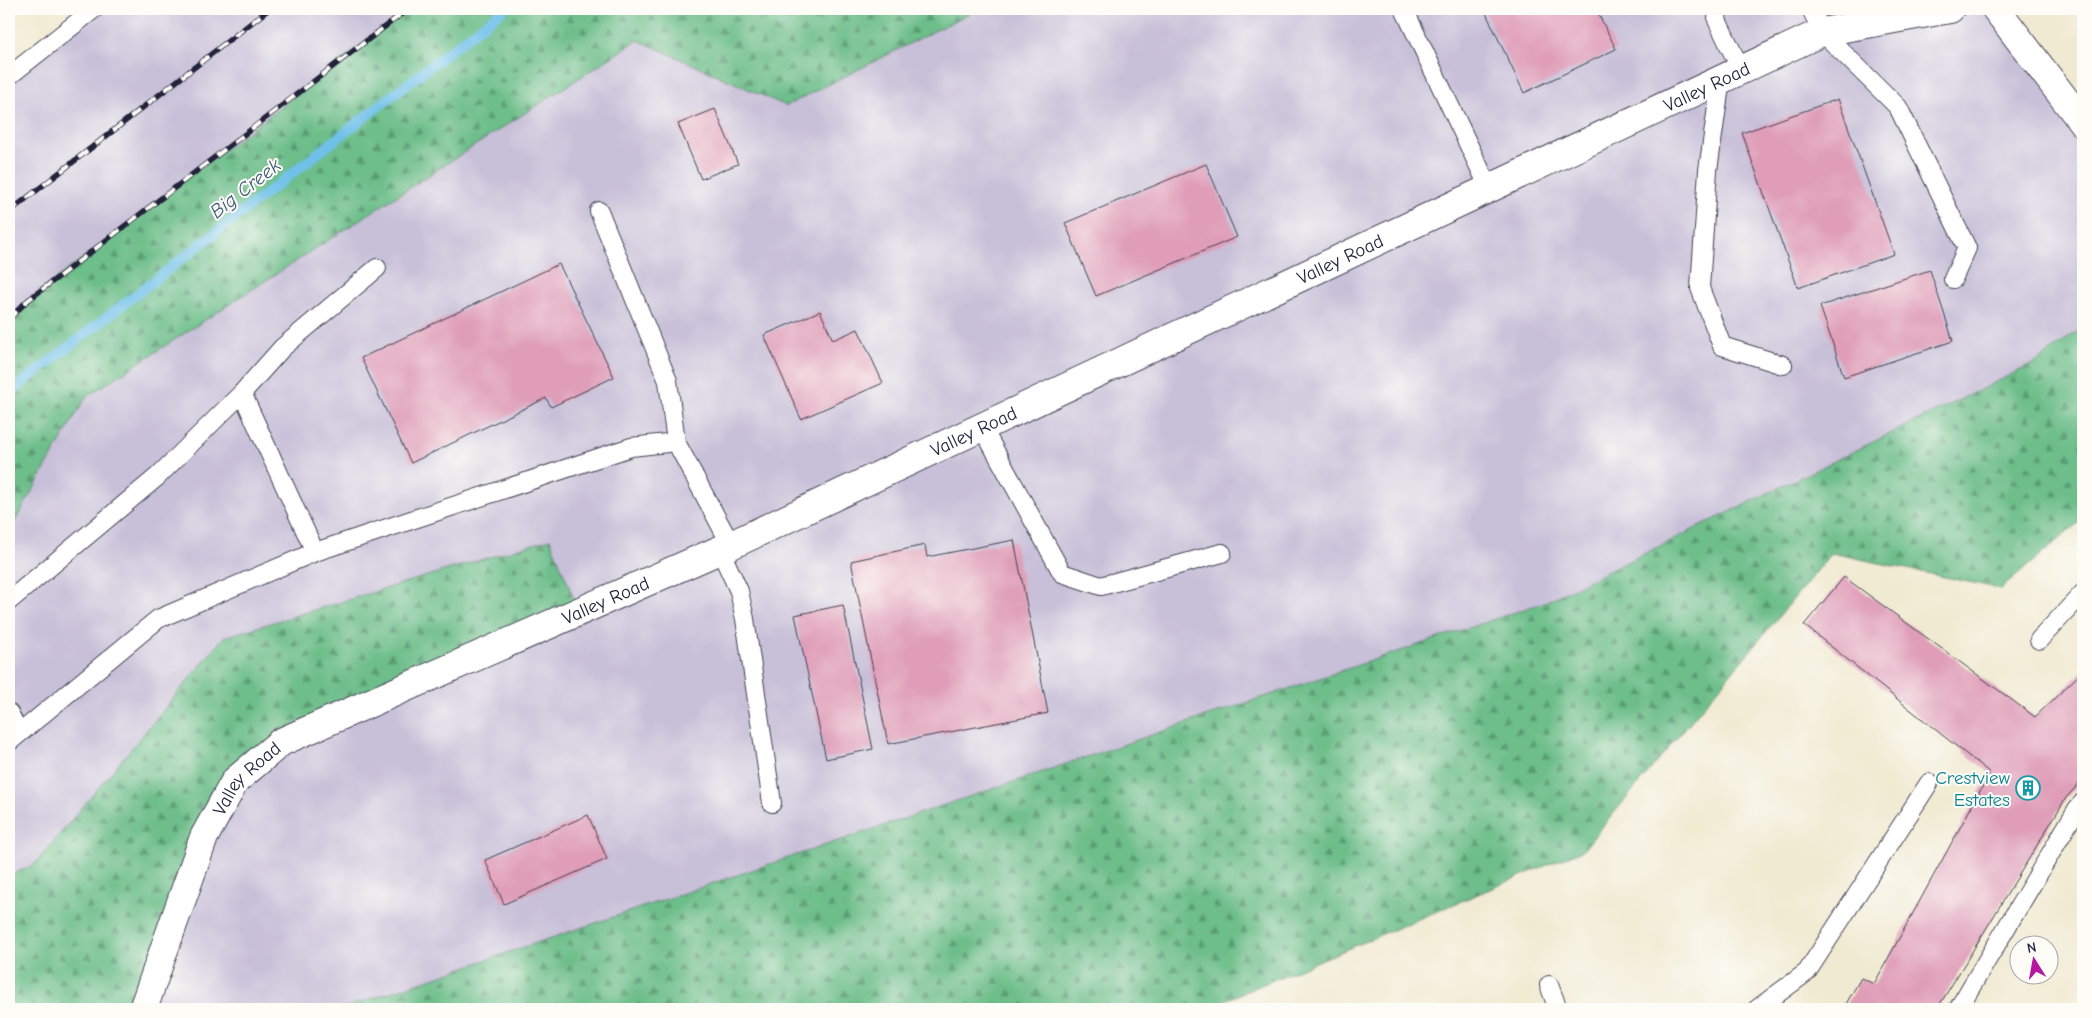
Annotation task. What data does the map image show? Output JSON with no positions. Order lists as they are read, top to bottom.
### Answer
{
  "streets": {
    "main road": ["Valley Road"]
  },
  "water": ["Big Creek"],
  "places": {
    "building": ["Crestview Estates"]
  },
  "north": "top"
}
